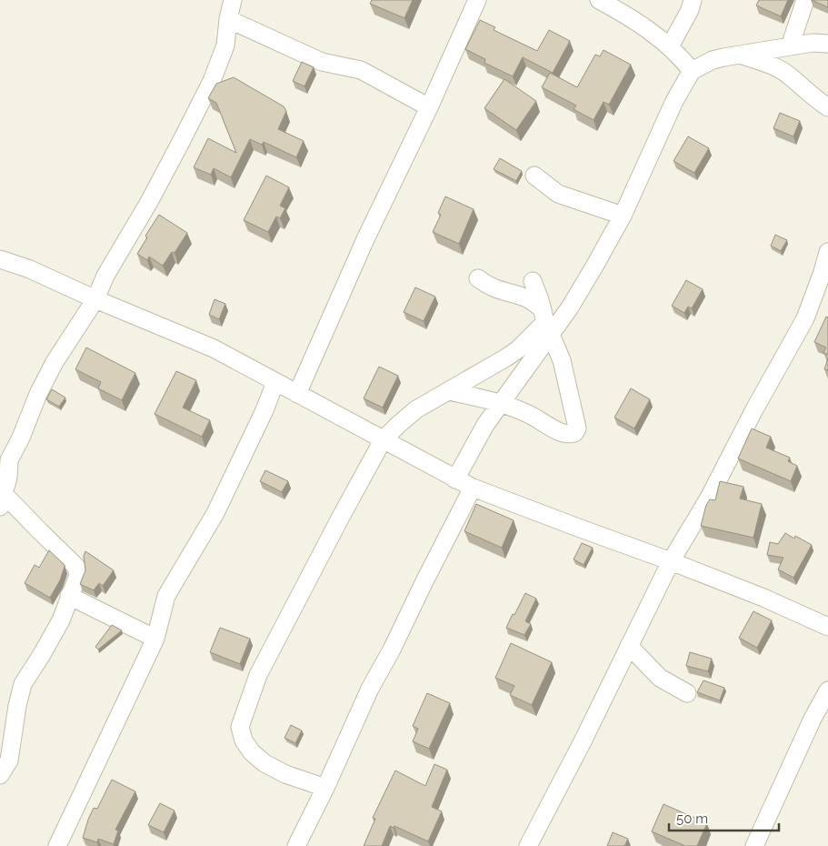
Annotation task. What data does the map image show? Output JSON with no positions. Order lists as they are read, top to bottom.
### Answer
{
  "scale_bar": "50 m"
}
